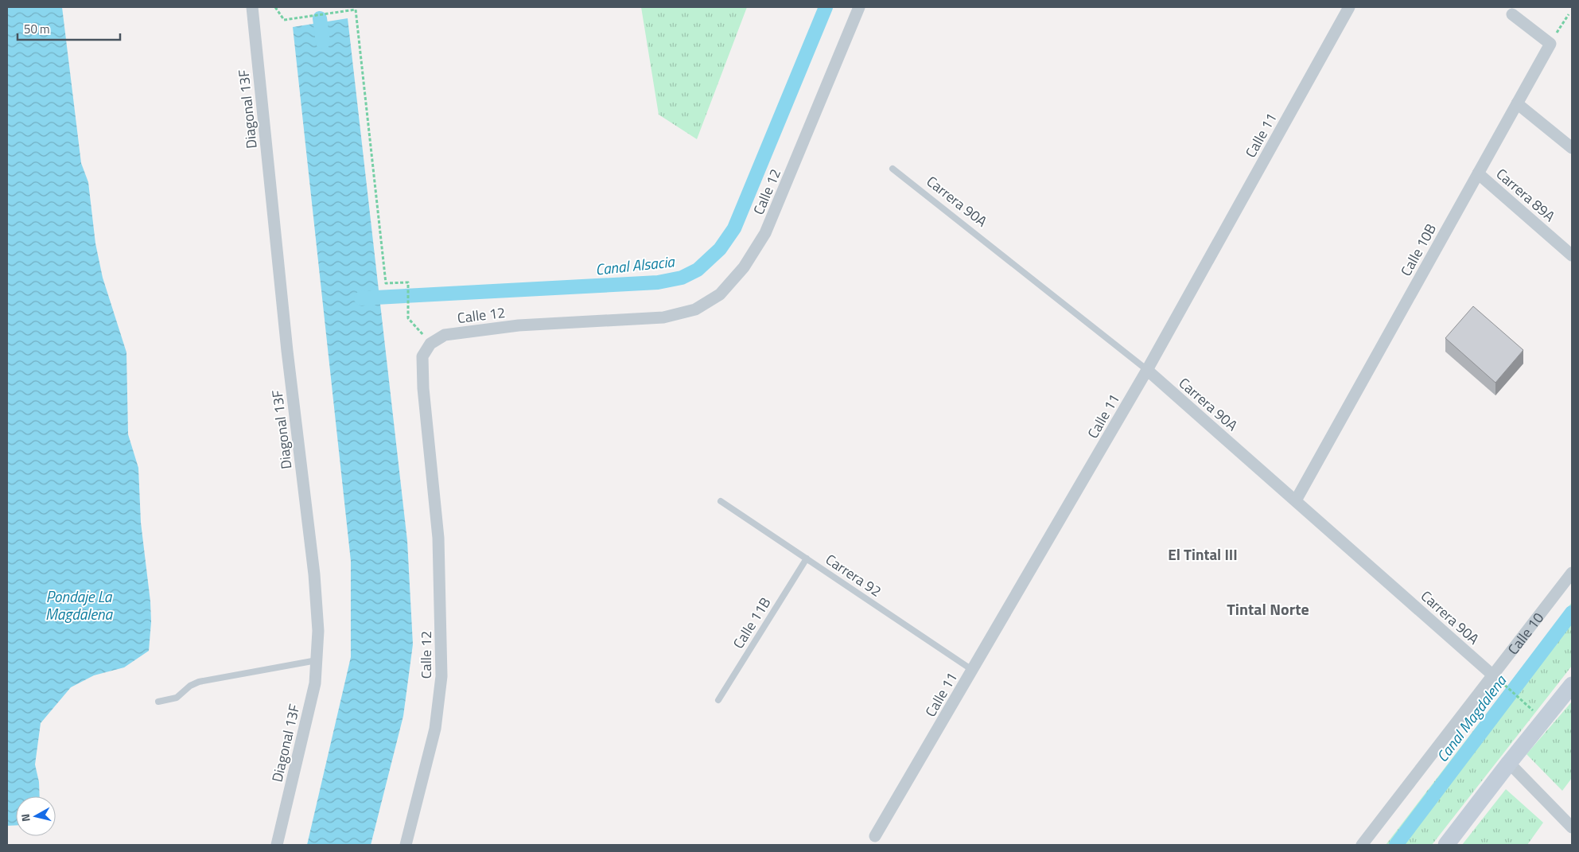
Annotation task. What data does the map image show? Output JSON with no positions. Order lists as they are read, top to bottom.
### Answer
{
  "streets": {
    "street": [
      "Diagonal 13F",
      "Calle 11",
      "Calle 12",
      "Carrera 89A",
      "Carrera 90A",
      "Calle 10B",
      "Calle 10"
    ],
    "lane": ["Carrera 92", "Calle 11B"]
  },
  "crossings": [
    ["Calle 11", "Carrera 90A"],
    ["Calle 11", "Carrera 92"],
    ["Carrera 89A", "Calle 10B"],
    ["Carrera 90A", "Calle 10B"],
    ["Carrera 90A", "Calle 10"],
    ["Carrera 92", "Calle 11B"]
  ],
  "districts": ["El Tintal III", "Tintal Norte"],
  "water": ["Canal Alsacia", "Pondaje La Magdalena", "Canal Magdalena"],
  "scale_bar": "50 m",
  "north": "left"
}
